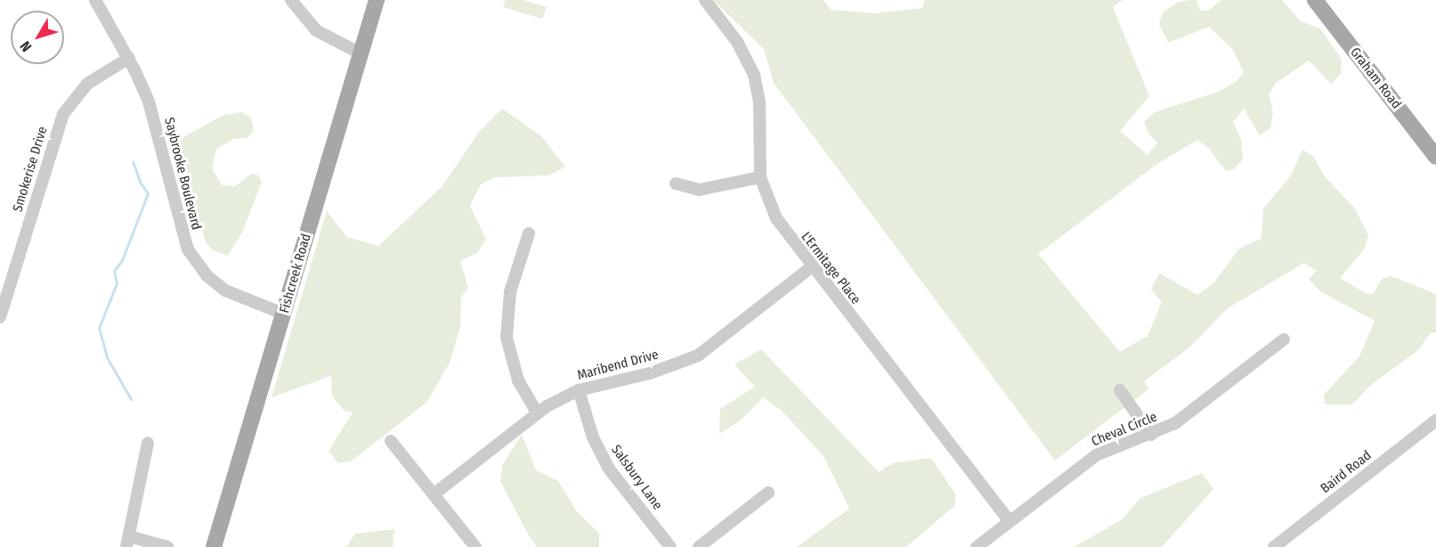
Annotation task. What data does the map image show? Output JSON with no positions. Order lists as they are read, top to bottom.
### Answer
{
  "streets": {
    "main road": ["Graham Road", "Fishcreek Road"],
    "street": [
      "Smokerise Drive",
      "Saybrooke Boulevard",
      "L'Ermitage Place",
      "Maribend Drive",
      "Cheval Circle",
      "Baird Road",
      "Salsbury Lane"
    ]
  },
  "crossings": [
    ["Smokerise Drive", "Saybrooke Boulevard"],
    ["Saybrooke Boulevard", "Fishcreek Road"],
    ["L'Ermitage Place", "Maribend Drive"],
    ["L'Ermitage Place", "Cheval Circle"],
    ["Maribend Drive", "Salsbury Lane"]
  ],
  "north": "bottom left"
}
